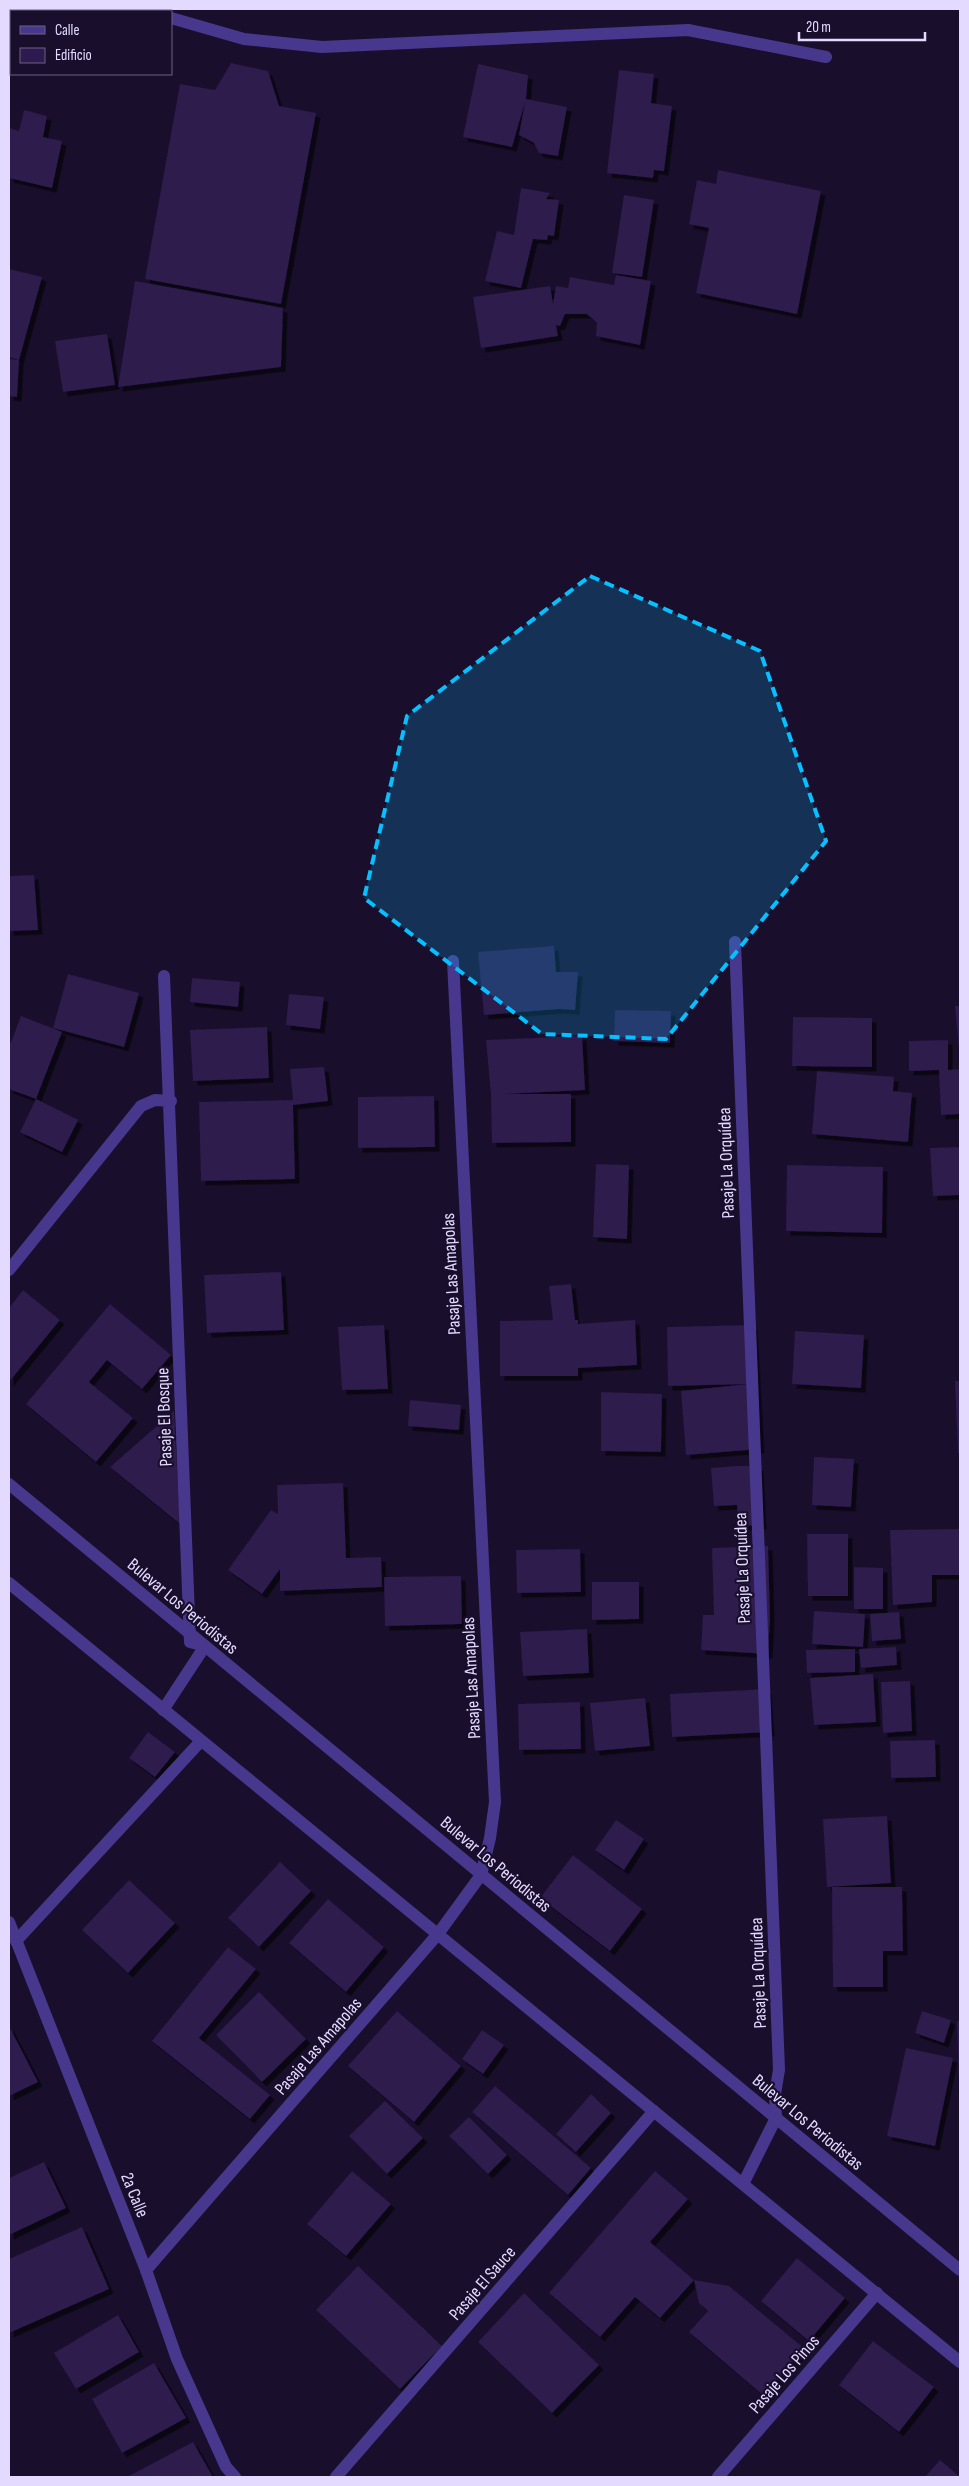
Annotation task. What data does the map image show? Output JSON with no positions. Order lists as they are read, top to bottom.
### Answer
{
  "streets": {
    "street": [
      "Pasaje La Orquídea",
      "Pasaje Las Amapolas",
      "Pasaje El Bosque",
      "Bulevar Los Periodistas",
      "2a Calle",
      "Pasaje El Sauce",
      "Pasaje Los Pinos"
    ]
  },
  "crossings": [
    ["Pasaje La Orquídea", "Bulevar Los Periodistas"],
    ["Pasaje Las Amapolas", "Bulevar Los Periodistas"],
    ["Pasaje Las Amapolas", "2a Calle"],
    ["Pasaje El Bosque", "Bulevar Los Periodistas"]
  ],
  "legend": ["Calle", "Edificio"],
  "scale_bar": "20 m"
}
